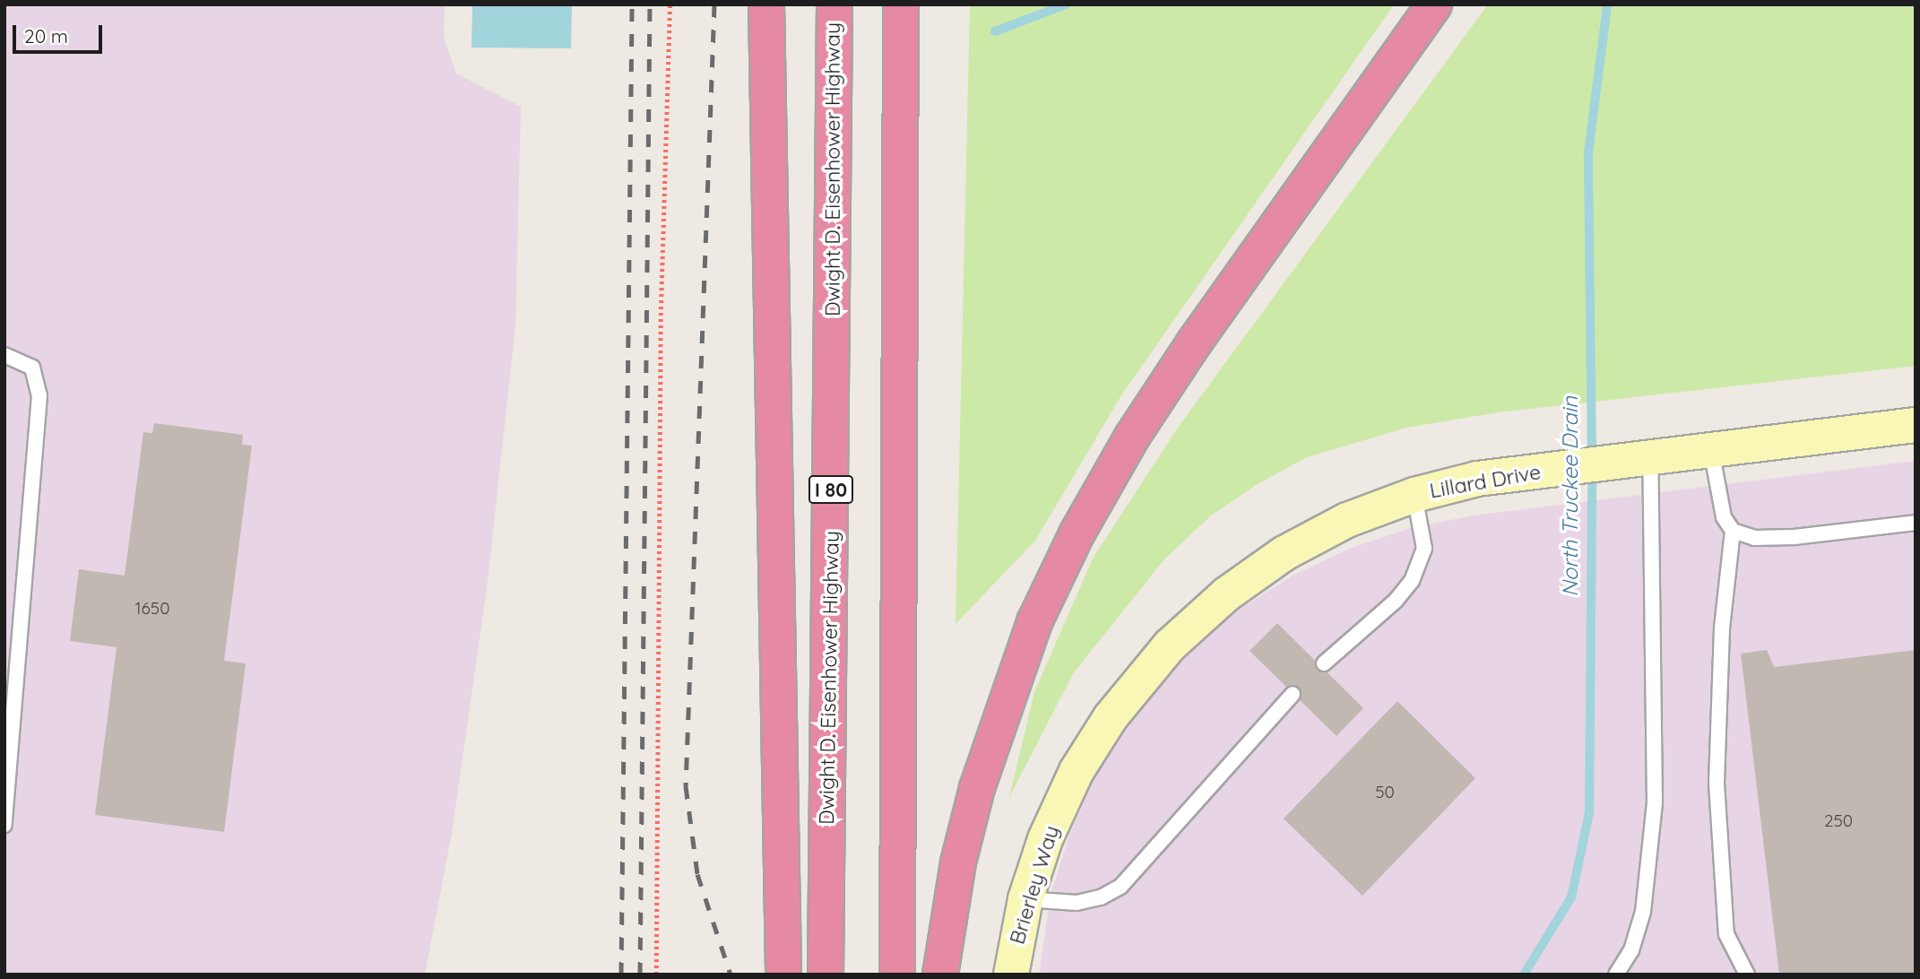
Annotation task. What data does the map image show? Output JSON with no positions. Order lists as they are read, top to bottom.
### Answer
{
  "streets": {
    "highway": ["Dwight D. Eisenhower Highway", "I 80"],
    "street": ["Lillard Drive", "Brierley Way"]
  },
  "crossings": [
    ["Lillard Drive", "Brierley Way"]
  ],
  "water": ["North Truckee Drain"],
  "house_numbers": ["1650", "50", "250"],
  "scale_bar": "20 m"
}
